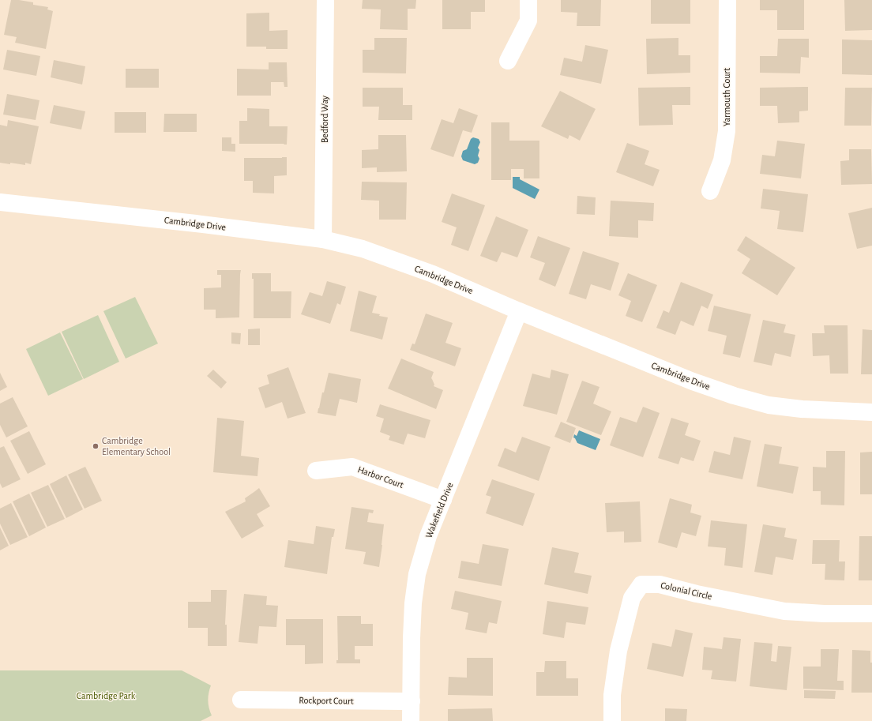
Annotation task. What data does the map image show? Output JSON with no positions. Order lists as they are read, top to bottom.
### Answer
{
  "streets": {
    "street": [
      "Yarmouth Court",
      "Bedford Way",
      "Cambridge Drive",
      "Harbor Court",
      "Wakefield Drive",
      "Colonial Circle",
      "Rockport Court"
    ]
  },
  "crossings": [
    ["Bedford Way", "Cambridge Drive"],
    ["Cambridge Drive", "Wakefield Drive"],
    ["Harbor Court", "Wakefield Drive"],
    ["Wakefield Drive", "Rockport Court"]
  ],
  "parks": ["Cambridge Park"],
  "places": ["Cambridge Elementary School"]
}
